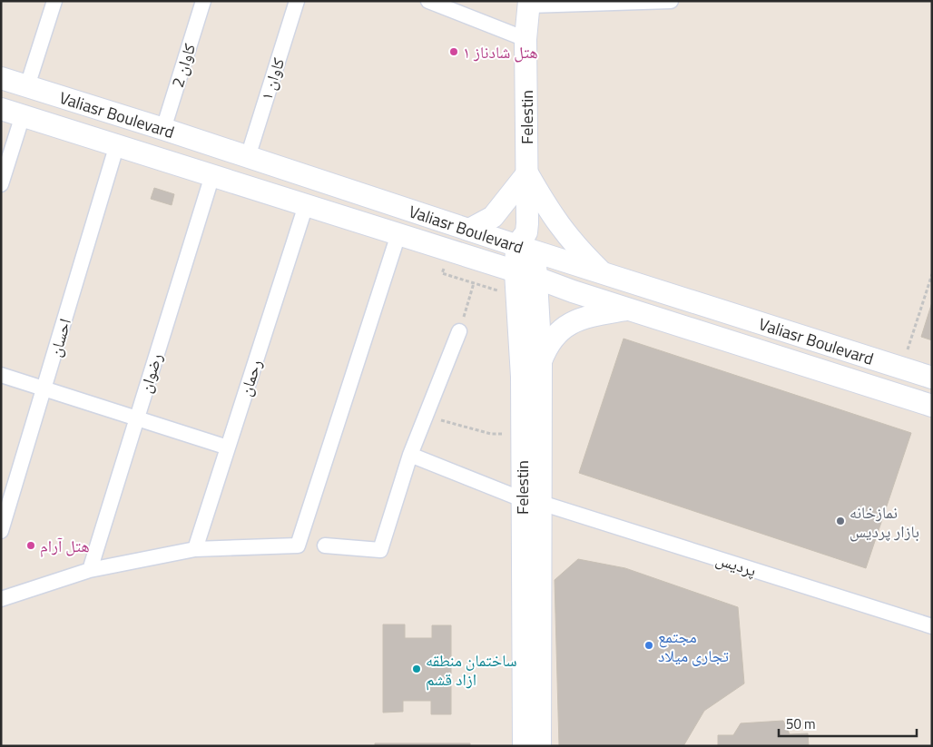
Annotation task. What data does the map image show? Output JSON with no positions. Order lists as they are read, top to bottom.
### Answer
{
  "streets": {
    "main road": ["Valiasr Boulevard", "Felestin"],
    "street": [
      "کاوان 2",
      "کاوان ۱",
      "احسان",
      "رضوان",
      "رحمان",
      "پردیس"
    ]
  },
  "crossings": [
    ["کاوان 2", "Valiasr Boulevard"],
    ["کاوان ۱", "Valiasr Boulevard"],
    ["Valiasr Boulevard", "Felestin"],
    ["Valiasr Boulevard", "احسان"],
    ["Valiasr Boulevard", "رضوان"],
    ["Valiasr Boulevard", "رحمان"],
    ["Felestin", "پردیس"]
  ],
  "places": [
    "هتل شادناز ۱",
    "نمازخانه بازار پردیس",
    "هتل آرام",
    "مجتمع تجاری میلاد",
    "ساختمان منطقه ازاد قشم"
  ],
  "scale_bar": "50 m"
}
